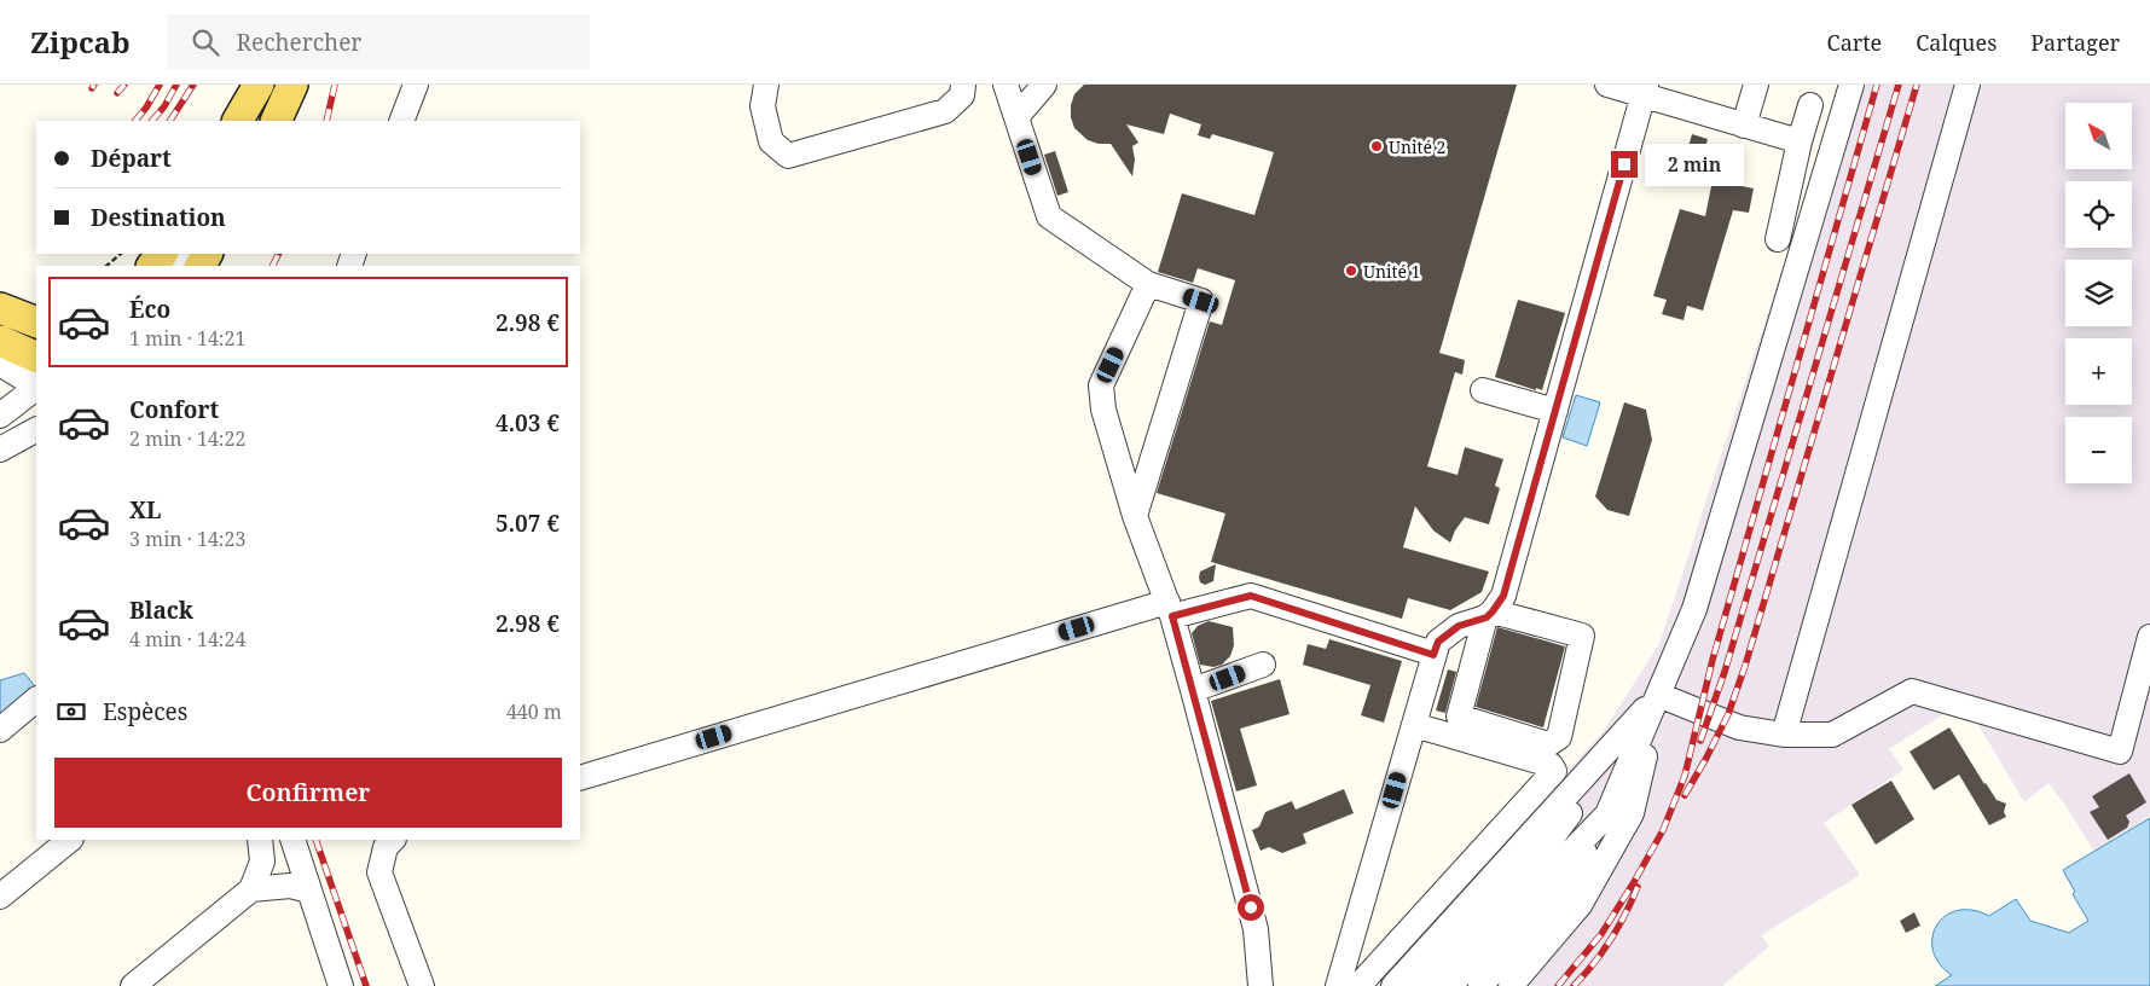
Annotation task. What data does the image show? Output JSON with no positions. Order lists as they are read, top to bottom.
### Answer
{
  "places": ["Unité 2", "Unité 1"],
  "north": "top left",
  "page": {
    "header": "Zipcab",
    "search": "Rechercher",
    "nav": ["Carte", "Calques", "Partager"],
    "map_buttons": ["+", "−"],
    "banner": ["Départ", "Destination"],
    "bubble": "2 min",
    "list": [
      {
        "name": "Éco",
        "note": "1 min · 14:21",
        "value": "2.98 €"
      },
      {
        "name": "Confort",
        "note": "2 min · 14:22",
        "value": "4.03 €"
      },
      {
        "name": "XL",
        "note": "3 min · 14:23",
        "value": "5.07 €"
      },
      {
        "name": "Black",
        "note": "4 min · 14:24",
        "value": "2.98 €"
      }
    ],
    "pay": ["Espèces", "440 m"],
    "buttons": "Confirmer"
  }
}
